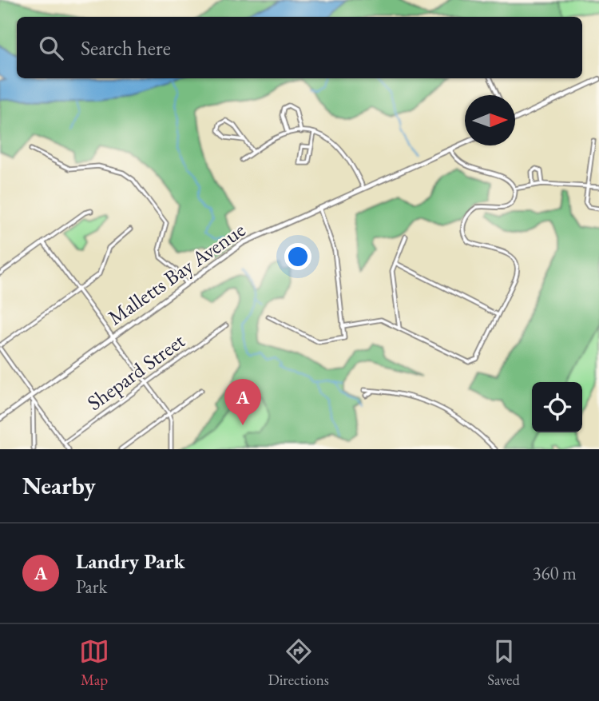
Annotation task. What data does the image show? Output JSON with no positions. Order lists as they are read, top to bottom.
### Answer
{
  "streets": {
    "street": ["Malletts Bay Avenue", "Shepard Street"]
  },
  "north": "right",
  "page": {
    "search": "Search here",
    "pins": "A",
    "heading": "Nearby",
    "list": [
      {
        "mark": "A",
        "name": "Landry Park",
        "note": "Park",
        "value": "360 m"
      }
    ],
    "nav": ["Map", "Directions", "Saved"]
  }
}
